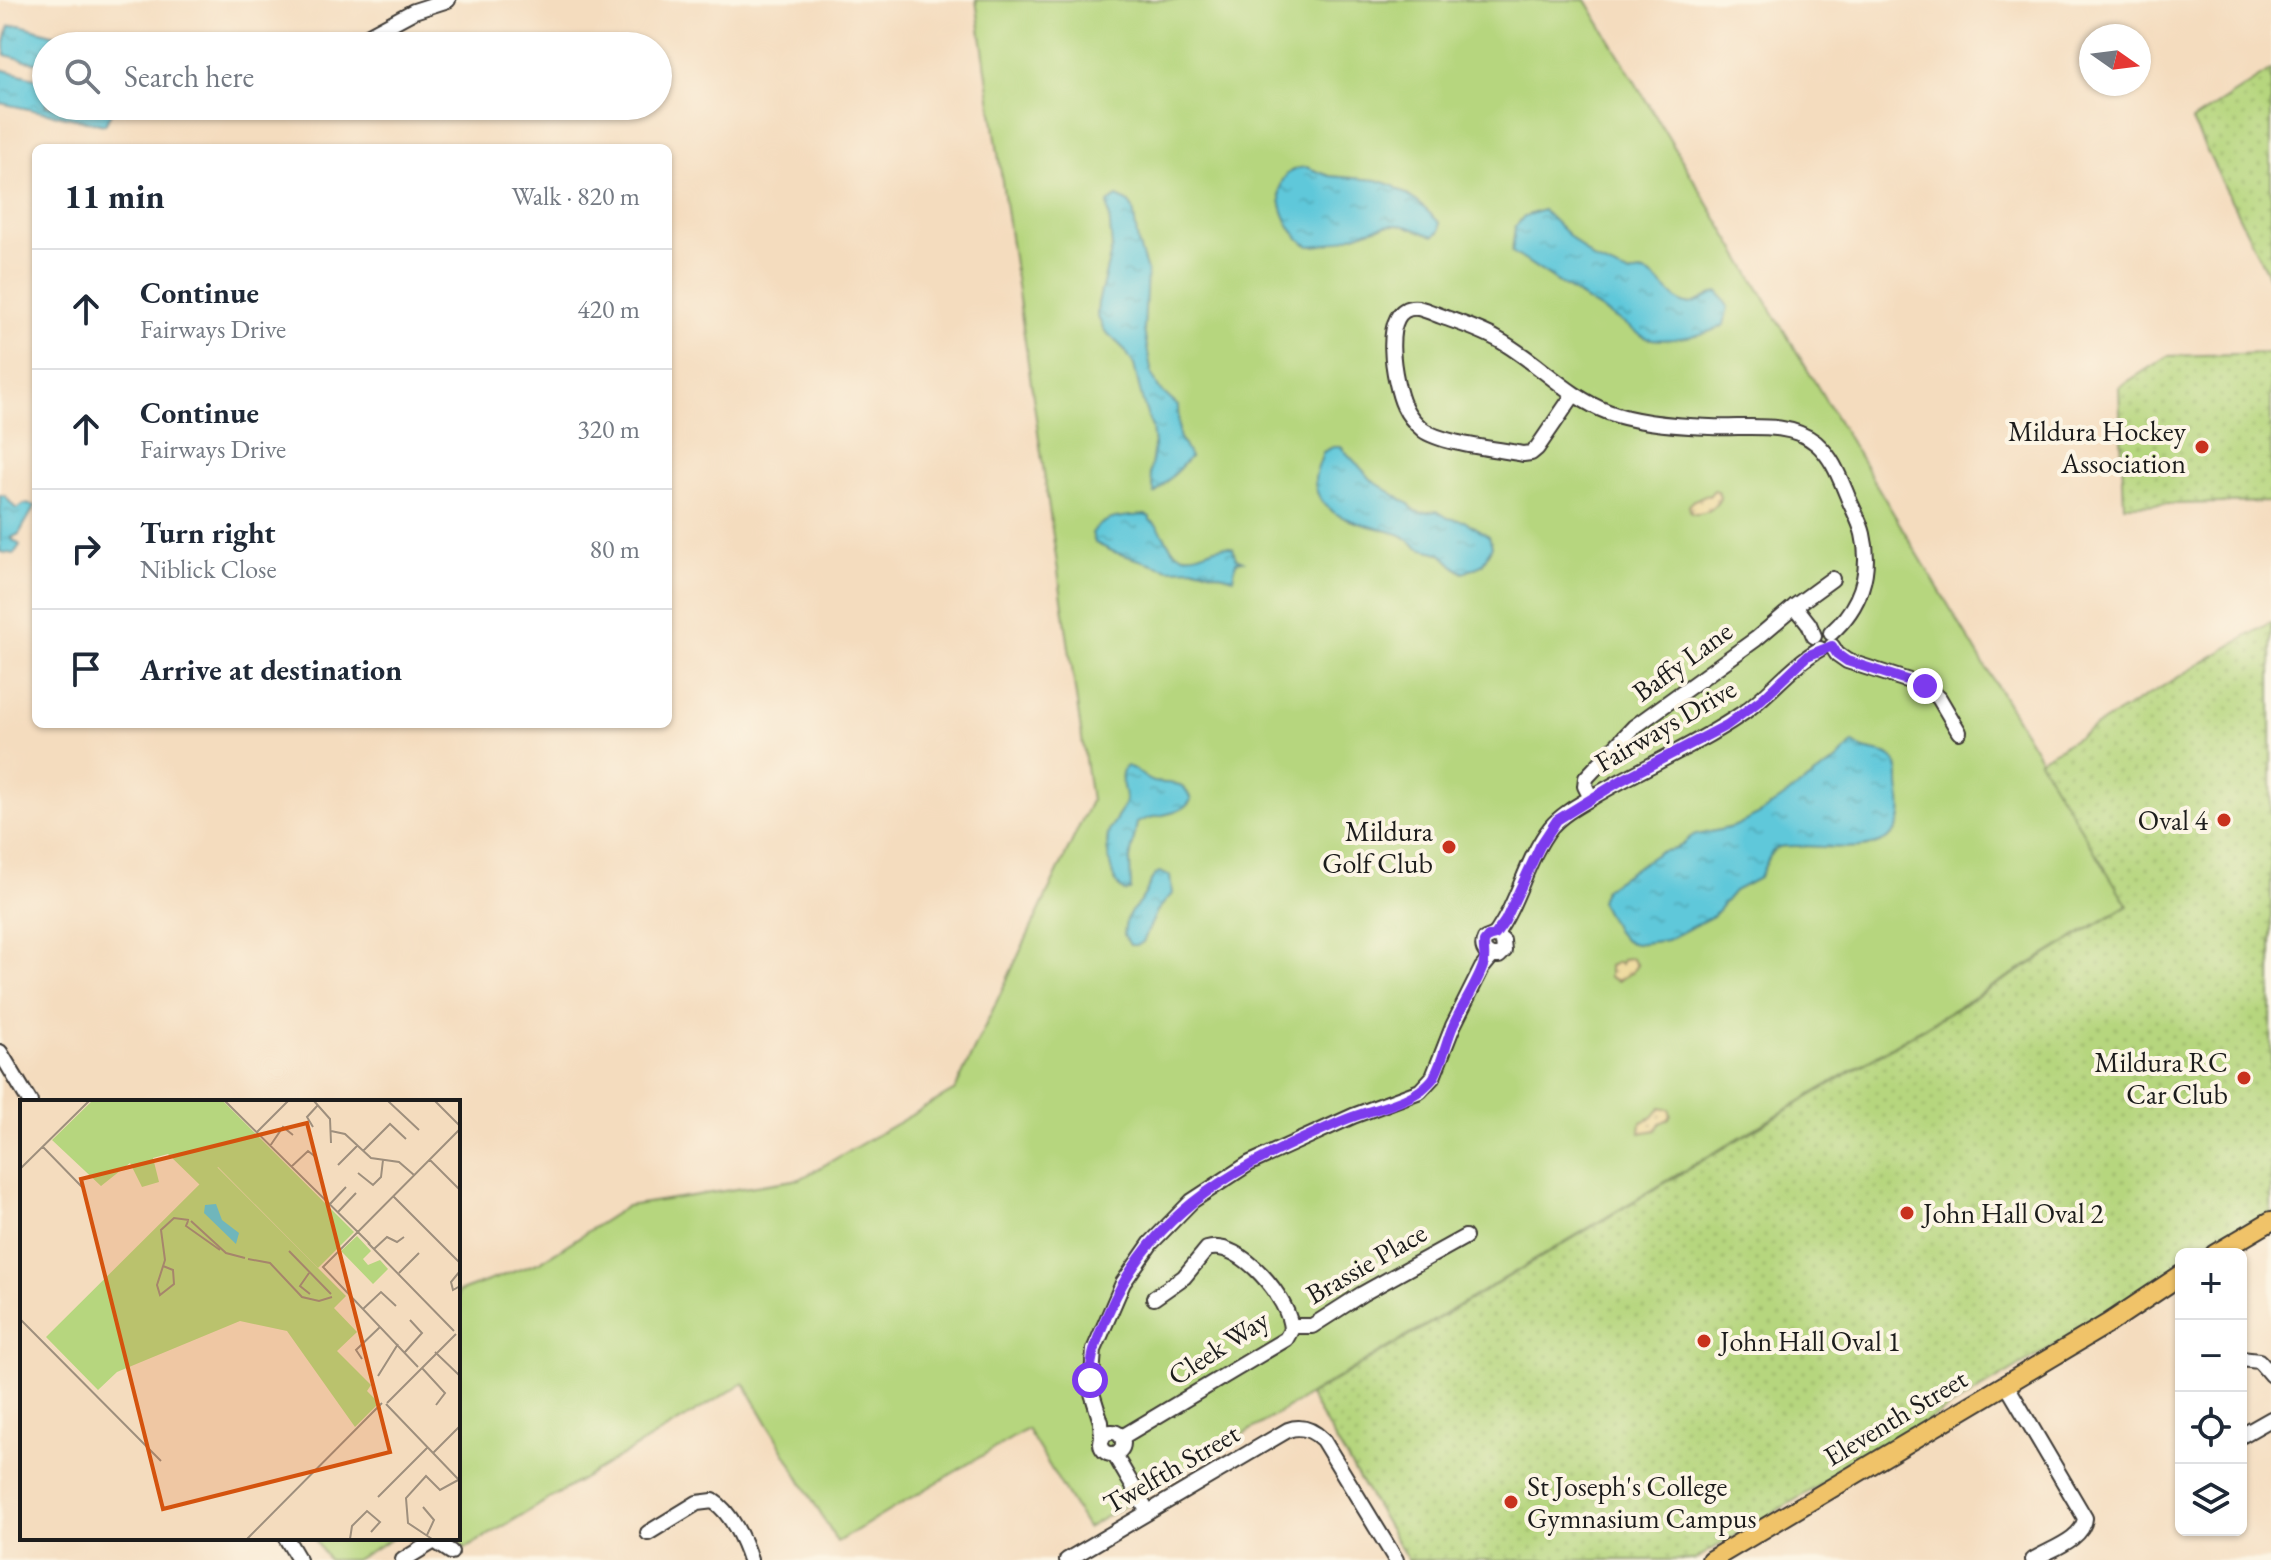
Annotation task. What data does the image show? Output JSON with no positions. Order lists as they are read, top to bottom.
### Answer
{
  "streets": {
    "main road": ["Eleventh Street"],
    "street": [
      "Baffy Lane",
      "Fairways Drive",
      "Brassie Place",
      "Cleek Way",
      "Twelfth Street"
    ]
  },
  "crossings": [
    ["Baffy Lane", "Fairways Drive"],
    ["Fairways Drive", "Cleek Way"],
    ["Brassie Place", "Cleek Way"]
  ],
  "places": [
    "Mildura Hockey Association",
    "Oval 4",
    "Mildura Golf Club",
    "Mildura RC Car Club",
    "John Hall Oval 2",
    "John Hall Oval 1",
    "St Joseph's College Gymnasium Campus"
  ],
  "north": "right",
  "page": {
    "search": "Search here",
    "heading": ["11 min", "Walk · 820 m"],
    "list": [
      ["Continue", "Fairways Drive", "420 m"],
      ["Continue", "Fairways Drive", "320 m"],
      ["Turn right", "Niblick Close", "80 m"],
      "Arrive at destination"
    ],
    "map_buttons": ["+", "−"]
  }
}
